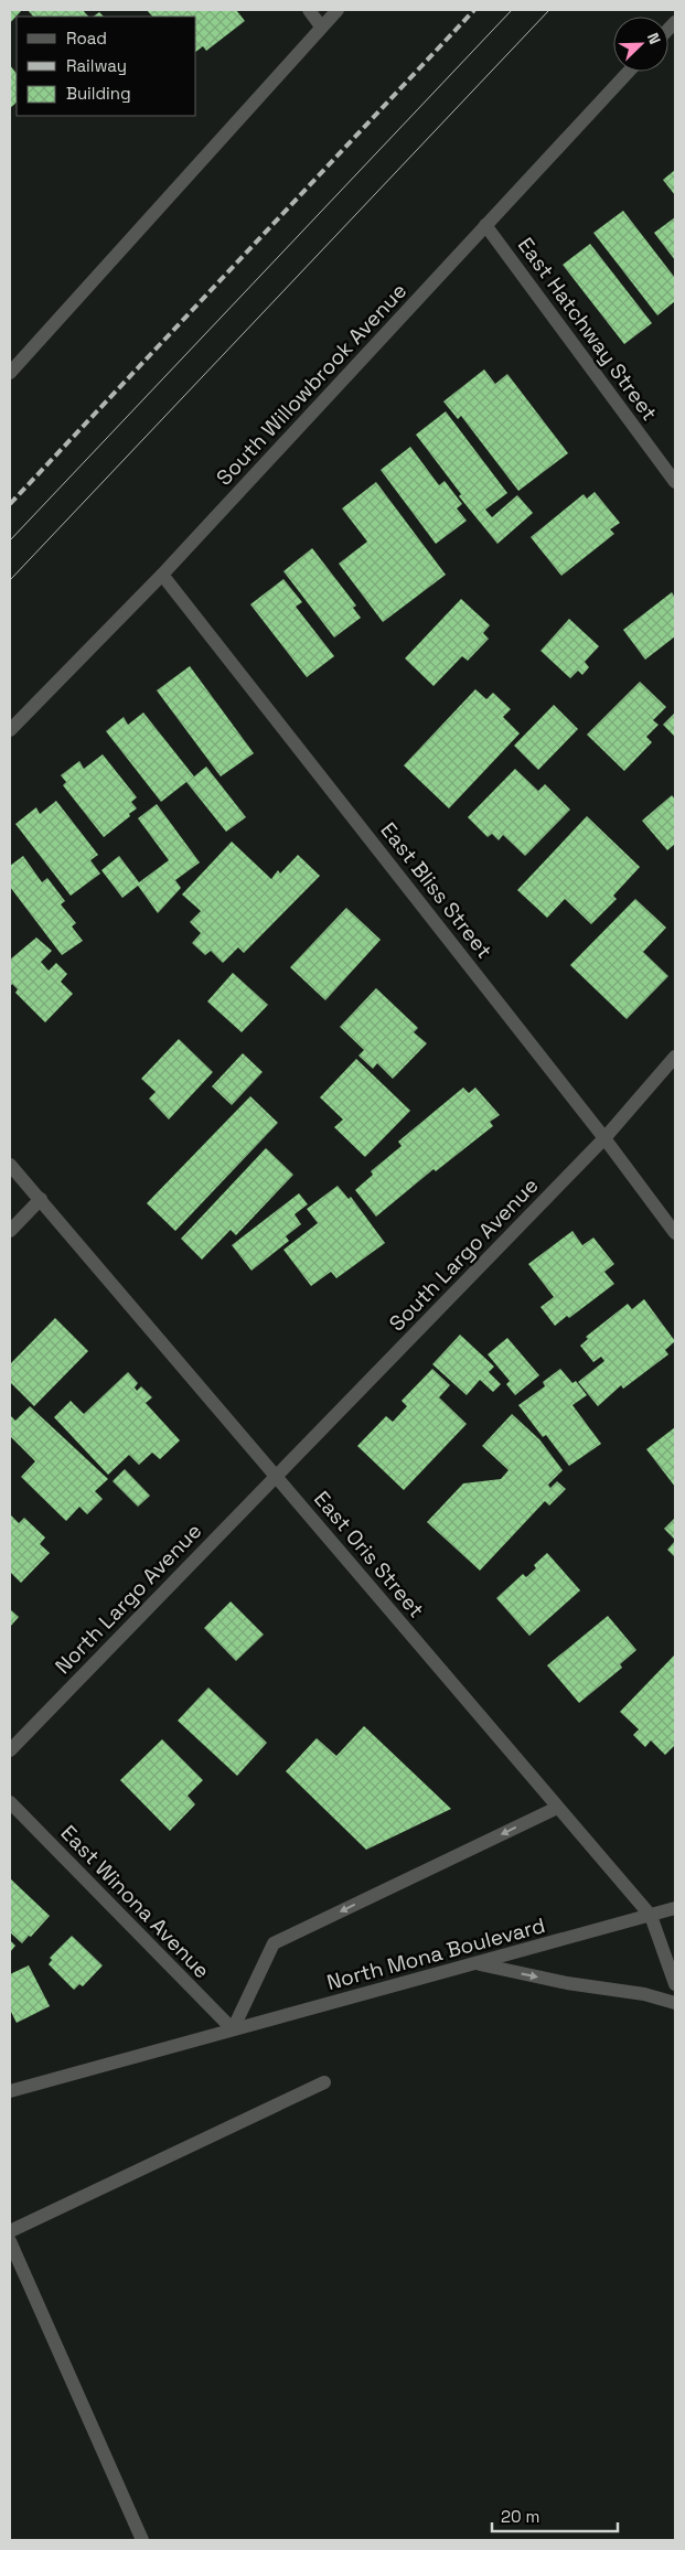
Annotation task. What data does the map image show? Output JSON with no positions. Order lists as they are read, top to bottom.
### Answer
{
  "streets": {
    "street": [
      "East Hatchway Street",
      "South Willowbrook Avenue",
      "East Bliss Street",
      "South Largo Avenue",
      "East Oris Street",
      "North Largo Avenue",
      "East Winona Avenue",
      "North Mona Boulevard"
    ]
  },
  "crossings": [
    ["East Hatchway Street", "South Willowbrook Avenue"],
    ["South Willowbrook Avenue", "East Bliss Street"],
    ["East Bliss Street", "South Largo Avenue"],
    ["South Largo Avenue", "East Oris Street"],
    ["South Largo Avenue", "North Largo Avenue"],
    ["East Oris Street", "North Largo Avenue"],
    ["East Oris Street", "North Mona Boulevard"],
    ["East Winona Avenue", "North Mona Boulevard"]
  ],
  "legend": ["Road", "Railway", "Building"],
  "scale_bar": "20 m",
  "north": "top right"
}
